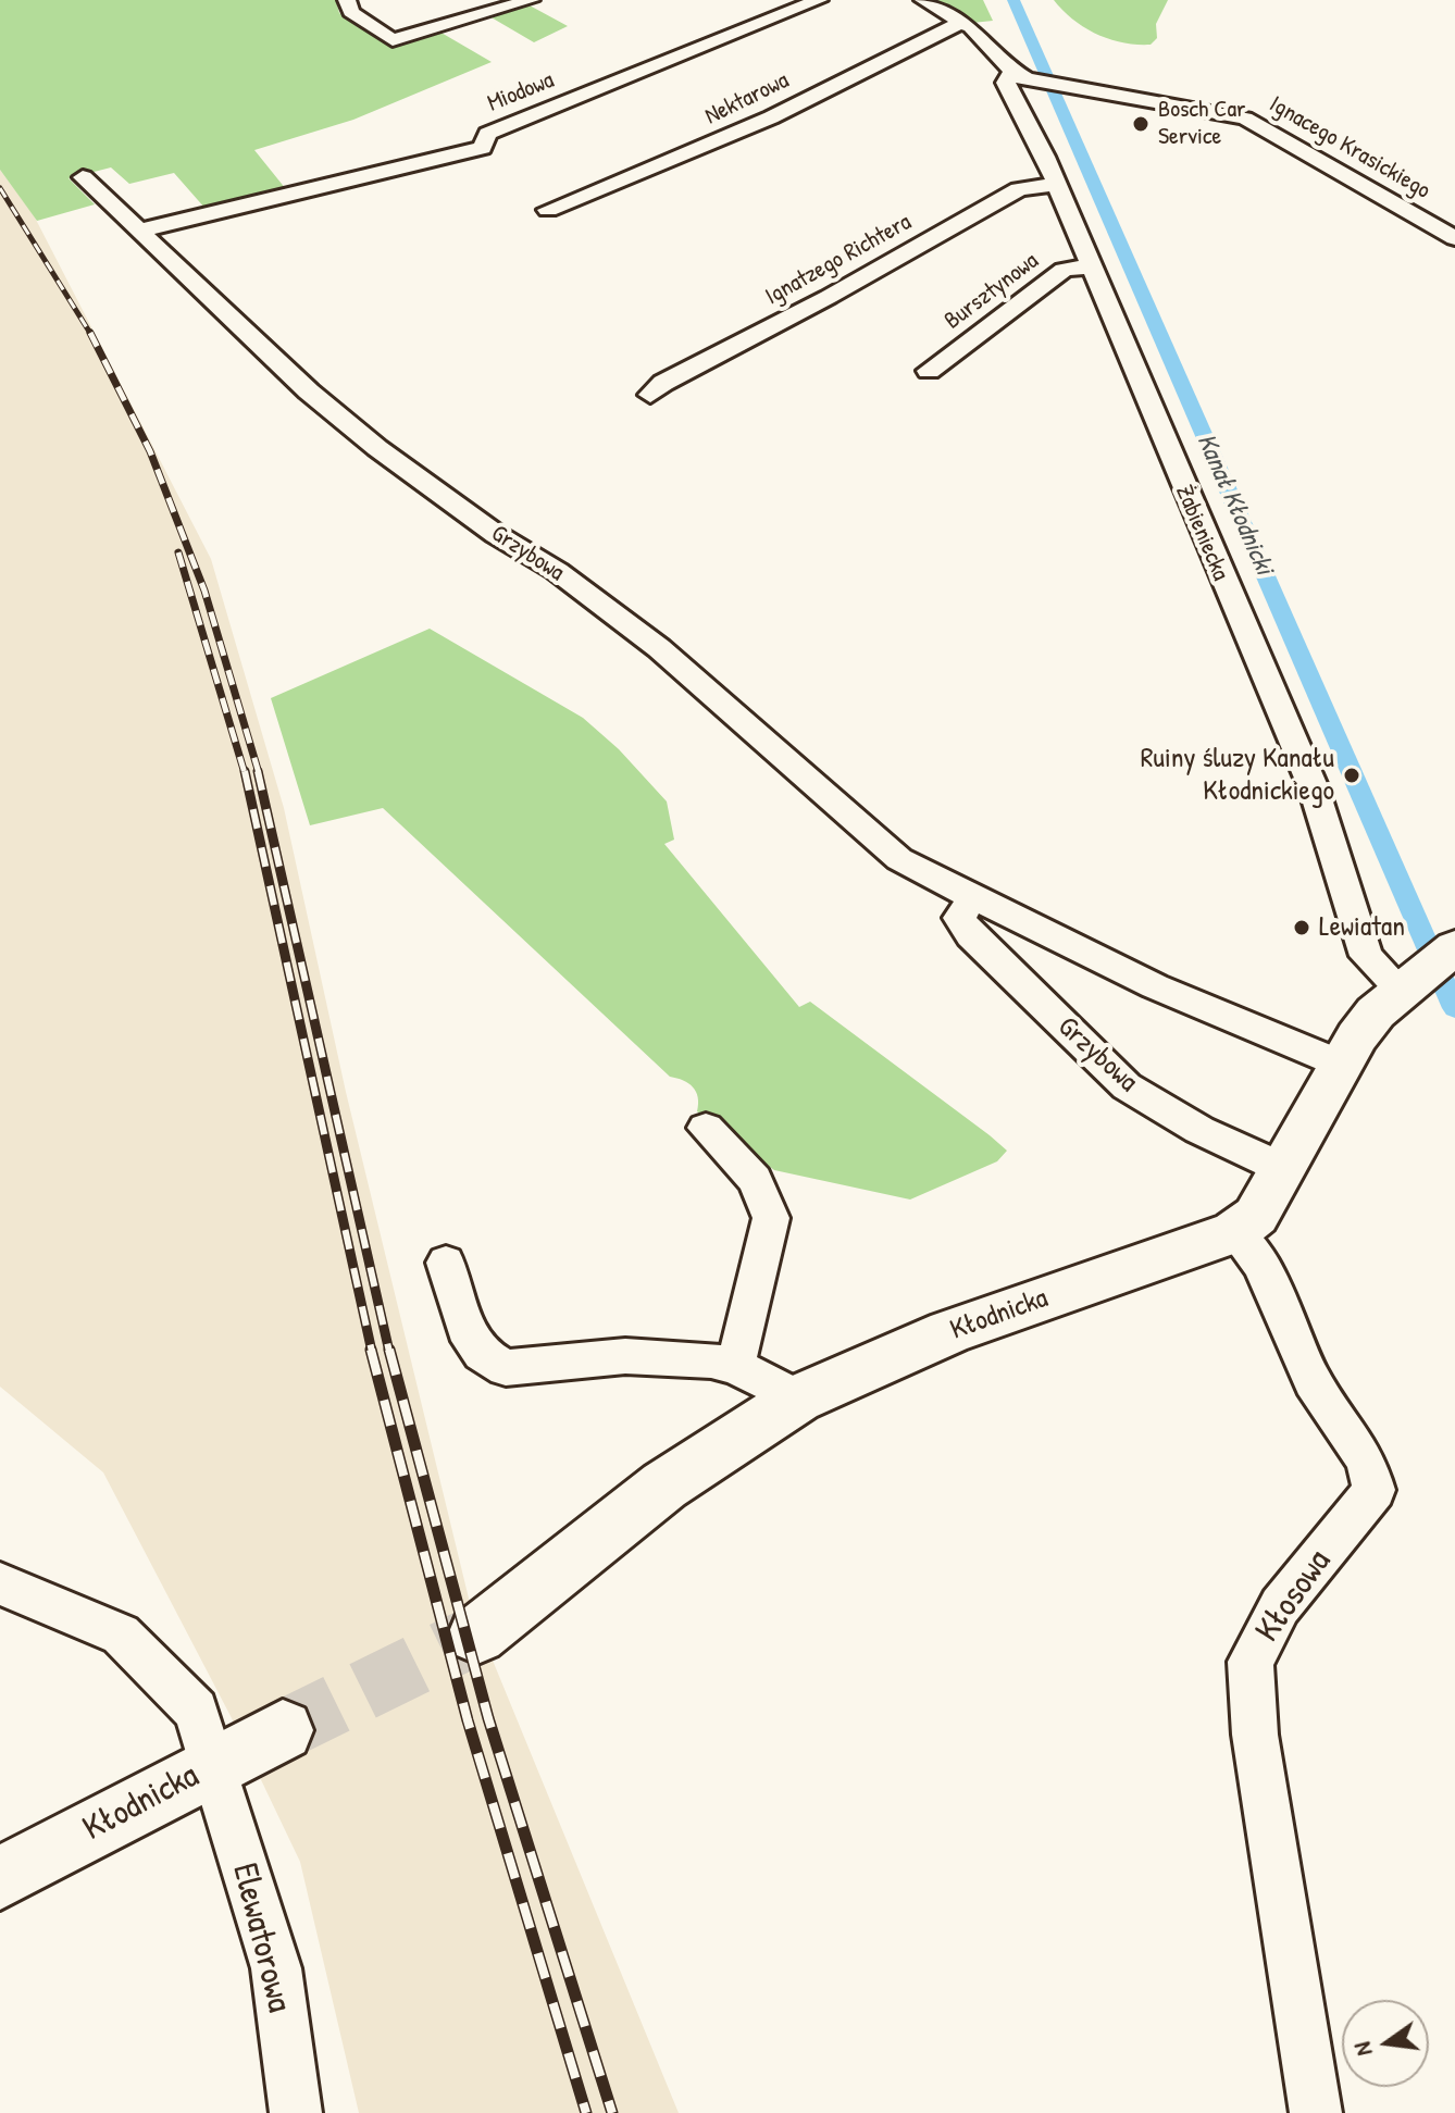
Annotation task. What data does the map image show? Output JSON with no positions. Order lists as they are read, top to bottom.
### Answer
{
  "streets": {
    "main road": ["Kłodnicka"],
    "street": [
      "Miodowa",
      "Nektarowa",
      "Ignacego Krasickiego",
      "Ignatzego Richtera",
      "Bursztynowa",
      "Żabieniecka",
      "Grzybowa",
      "Kłosowa",
      "Elewatorowa"
    ]
  },
  "crossings": [
    ["Miodowa", "Grzybowa"],
    ["Ignacego Krasickiego", "Żabieniecka"],
    ["Ignatzego Richtera", "Żabieniecka"],
    ["Bursztynowa", "Żabieniecka"],
    ["Żabieniecka", "Kłodnicka"],
    ["Grzybowa", "Kłodnicka"],
    ["Kłodnicka", "Kłosowa"],
    ["Kłodnicka", "Elewatorowa"]
  ],
  "water": ["Kanał Kłodnicki"],
  "places": ["Bosch Car Service", "Ruiny śluzy Kanału Kłodnickiego", "Lewiatan"],
  "north": "left"
}
